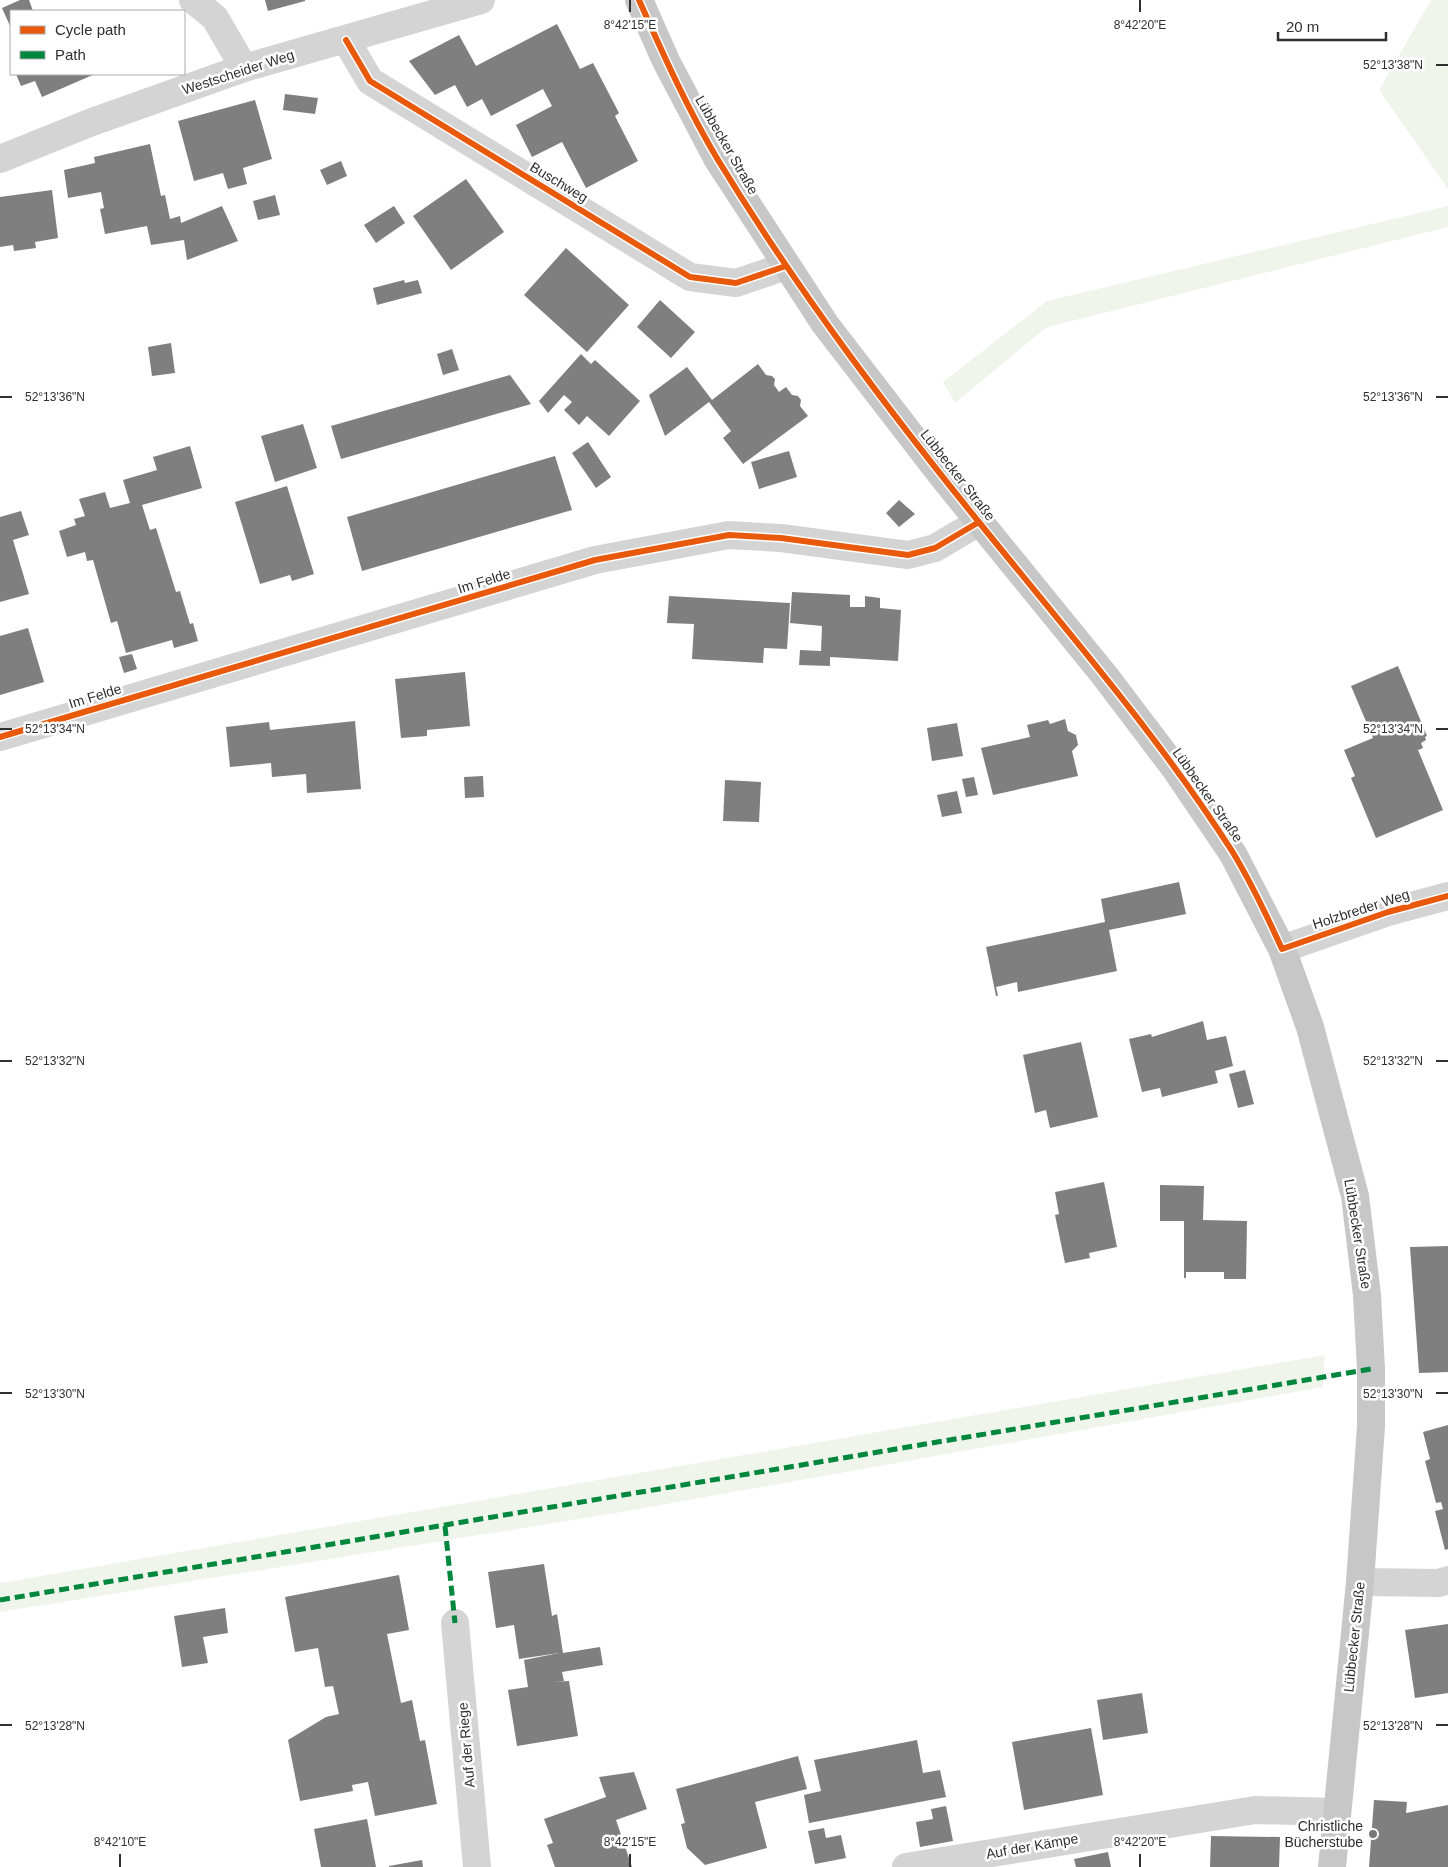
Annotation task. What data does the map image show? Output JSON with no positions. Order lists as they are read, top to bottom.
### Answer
{
  "streets": {
    "main road": ["Lübbecker Straße"],
    "street": [
      "Westscheider Weg",
      "Buschweg",
      "Im Felde",
      "Holzbreder Weg",
      "Auf der Riege",
      "Auf der Kämpe"
    ]
  },
  "crossings": [
    ["Westscheider Weg", "Buschweg"],
    ["Lübbecker Straße", "Buschweg"],
    ["Lübbecker Straße", "Im Felde"],
    ["Lübbecker Straße", "Holzbreder Weg"],
    ["Lübbecker Straße", "Auf der Kämpe"]
  ],
  "places": ["Christliche Bücherstube"],
  "legend": ["Cycle path", "Path"],
  "scale_bar": "20 m",
  "coordinates": [
    "8°42'15\"E",
    "8°42'20\"E",
    "52°13'38\"N",
    "52°13'36\"N",
    "52°13'34\"N",
    "52°13'32\"N",
    "52°13'30\"N",
    "52°13'28\"N",
    "8°42'10\"E"
  ]
}
